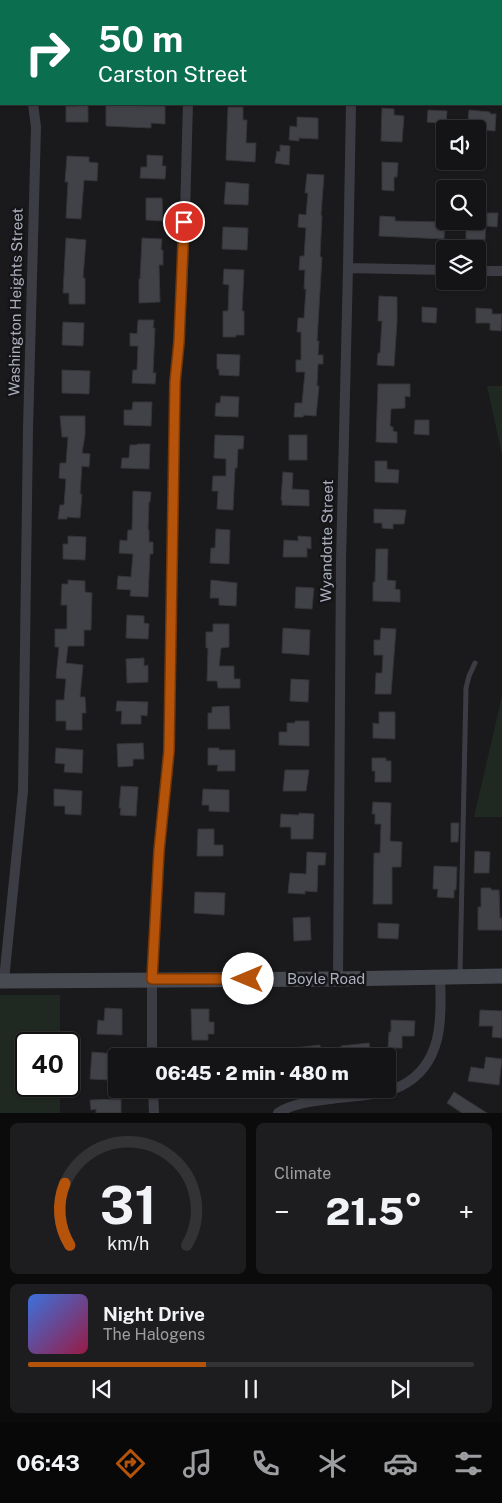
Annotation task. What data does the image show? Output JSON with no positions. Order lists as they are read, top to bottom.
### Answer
{
  "streets": {
    "street": ["Washington Heights Street", "Wyandotte Street", "Boyle Road"]
  },
  "crossings": [
    ["Washington Heights Street", "Boyle Road"],
    ["Wyandotte Street", "Boyle Road"]
  ],
  "page": {
    "turn": ["50 m", "Carston Street"],
    "limit": "40",
    "trip": "06:45 · 2 min · 480 m",
    "tile": "Climate",
    "heat": ["−", "21.5°", "+"],
    "song": ["Night Drive", "The Halogens"],
    "tabs": "06:43",
    "gauge": ["31", "km/h"]
  }
}
